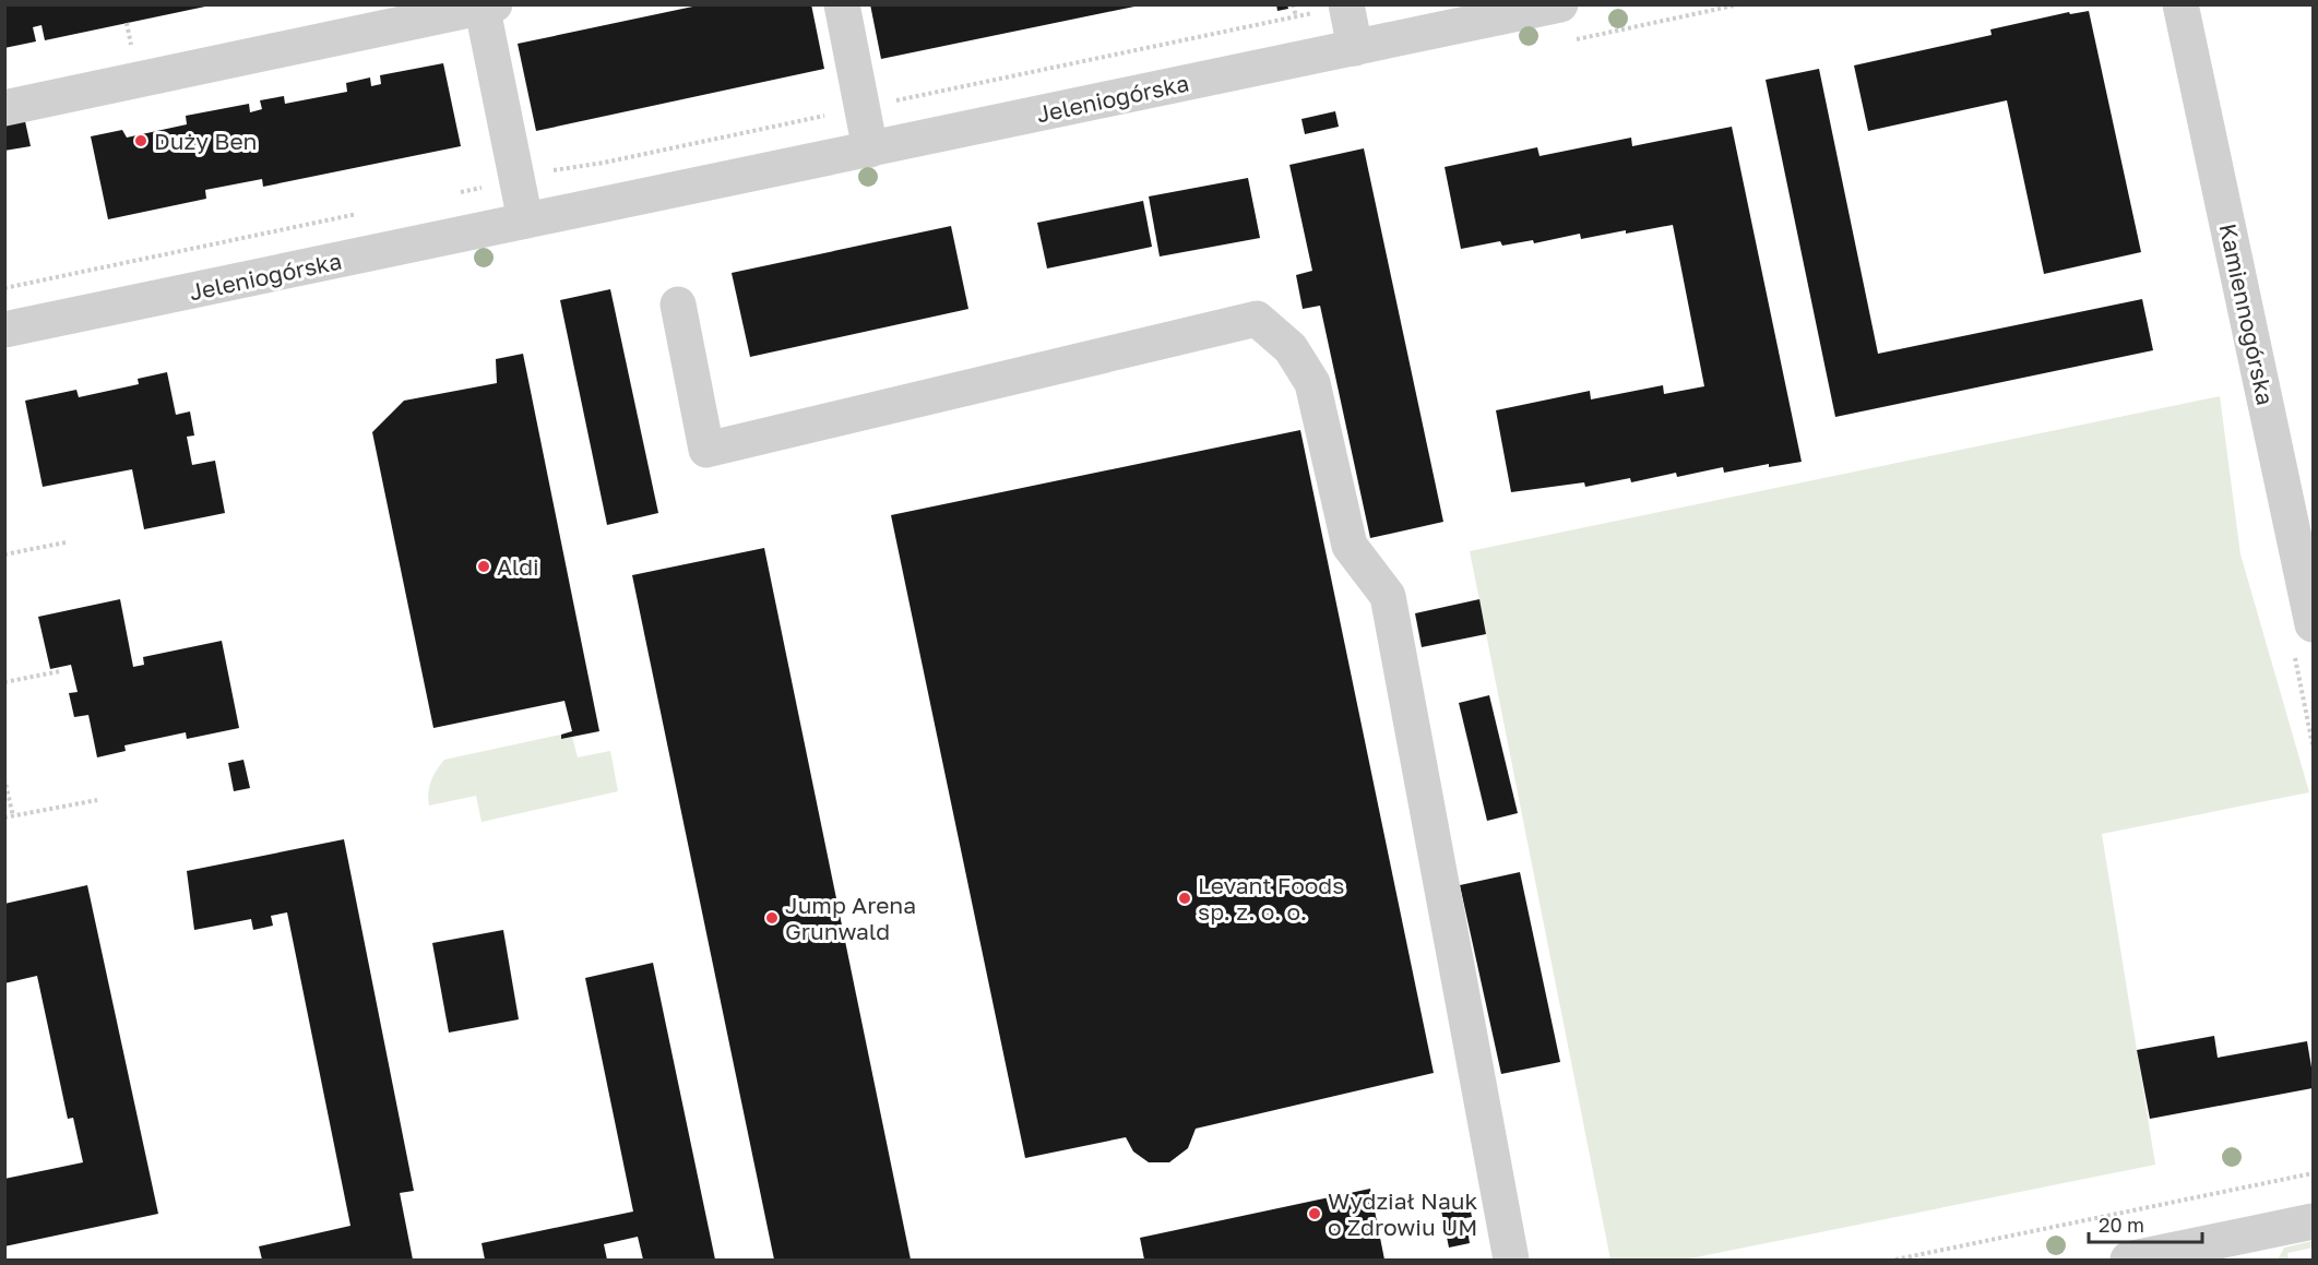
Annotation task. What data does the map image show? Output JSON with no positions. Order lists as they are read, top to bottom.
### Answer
{
  "streets": {
    "street": ["Jeleniogórska", "Kamiennogórska"]
  },
  "places": [
    "Duży Ben",
    "Aldi",
    "Levant Foods sp. z. o. o.",
    "Jump Arena Grunwald",
    "Wydział Nauk o Zdrowiu UM"
  ],
  "scale_bar": "20 m"
}
